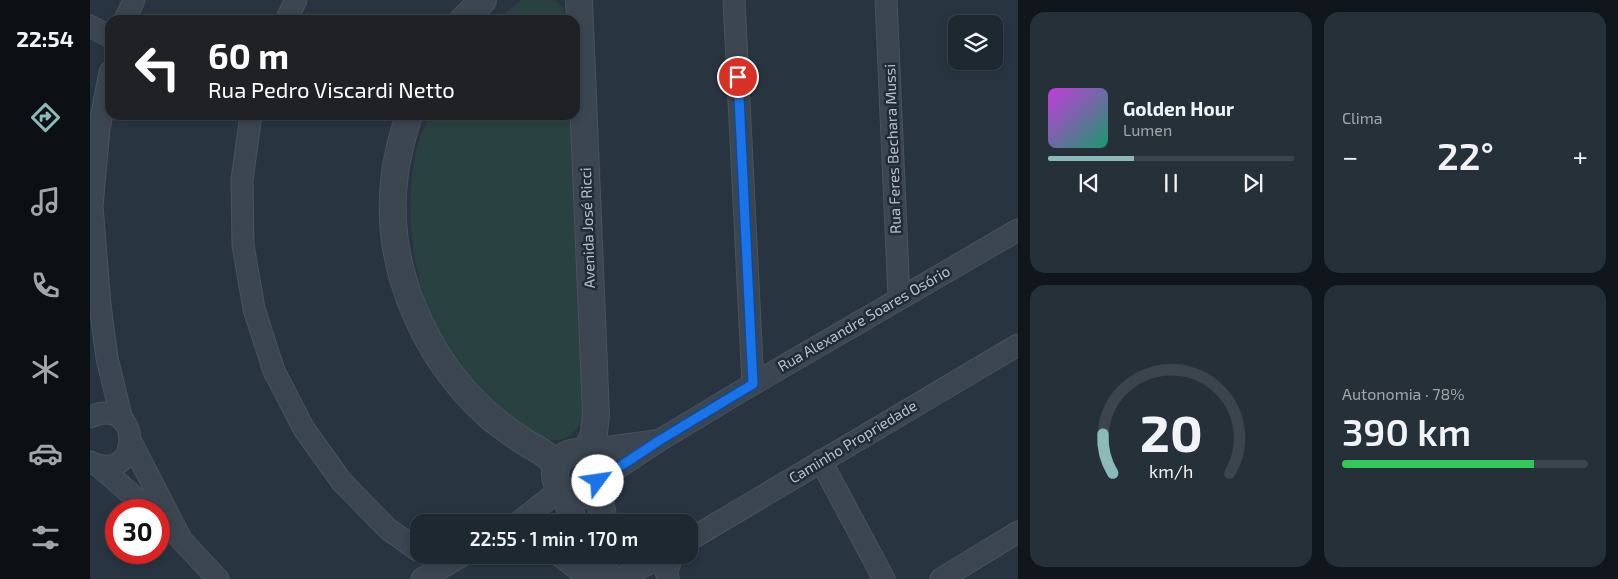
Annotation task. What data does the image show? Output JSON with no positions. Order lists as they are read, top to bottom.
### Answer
{
  "streets": {
    "street": [
      "Rua Feres Bechara Mussi",
      "Avenida José Ricci",
      "Rua Alexandre Soares Osório",
      "Caminho Propriedade"
    ]
  },
  "crossings": [
    ["Rua Feres Bechara Mussi", "Rua Alexandre Soares Osório"],
    ["Avenida José Ricci", "Rua Alexandre Soares Osório"]
  ],
  "page": {
    "tabs": "22:54",
    "tile": [
      "Clima",
      ["Autonomia · 78%", "390 km"]
    ],
    "turn": ["60 m", "Rua Pedro Viscardi Netto"],
    "song": ["Golden Hour", "Lumen"],
    "heat": ["−", "22°", "+"],
    "limit": "30",
    "trip": "22:55 · 1 min · 170 m",
    "gauge": ["20", "km/h"]
  }
}
